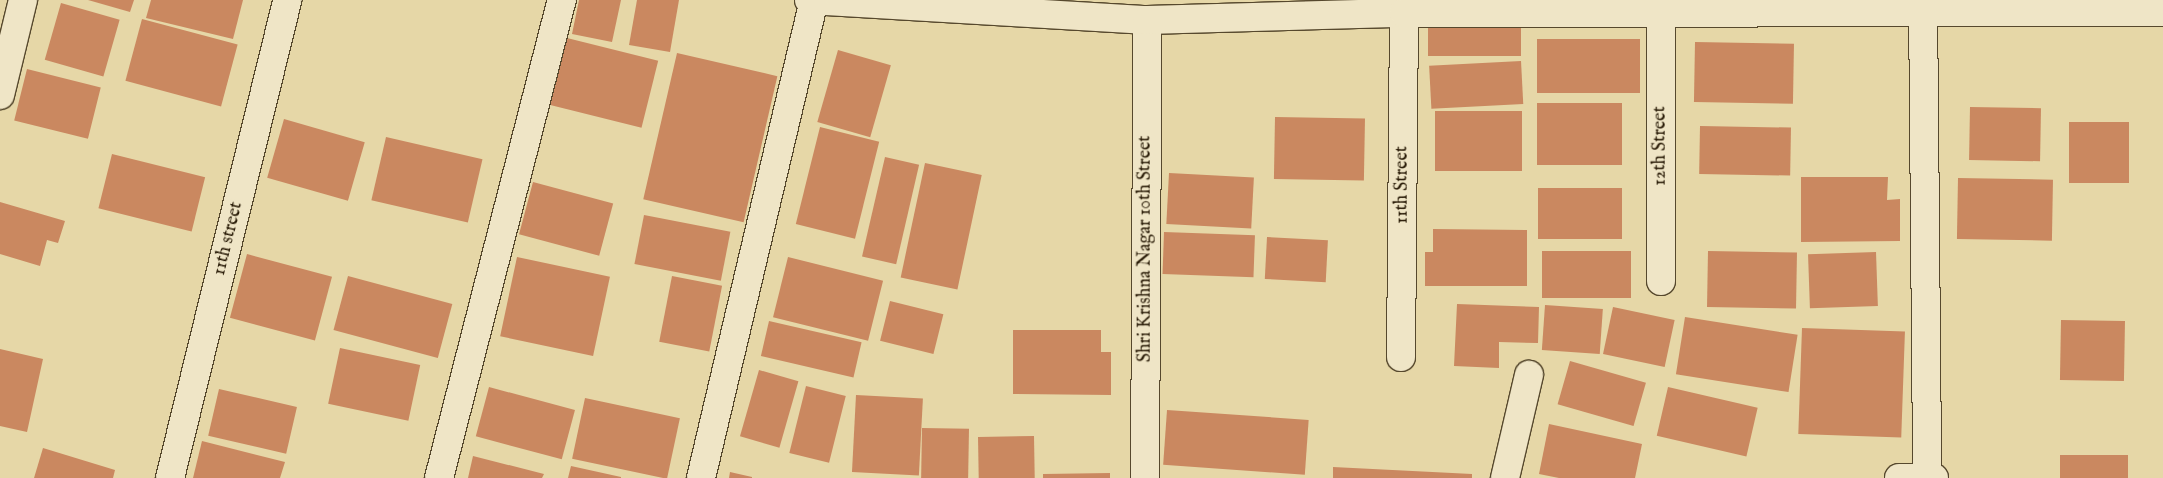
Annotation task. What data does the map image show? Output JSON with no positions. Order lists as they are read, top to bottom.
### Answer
{
  "streets": {
    "street": [
      "12th Street",
      "11th Street",
      "11th street",
      "Shri Krishna Nagar 10th Street"
    ]
  }
}
